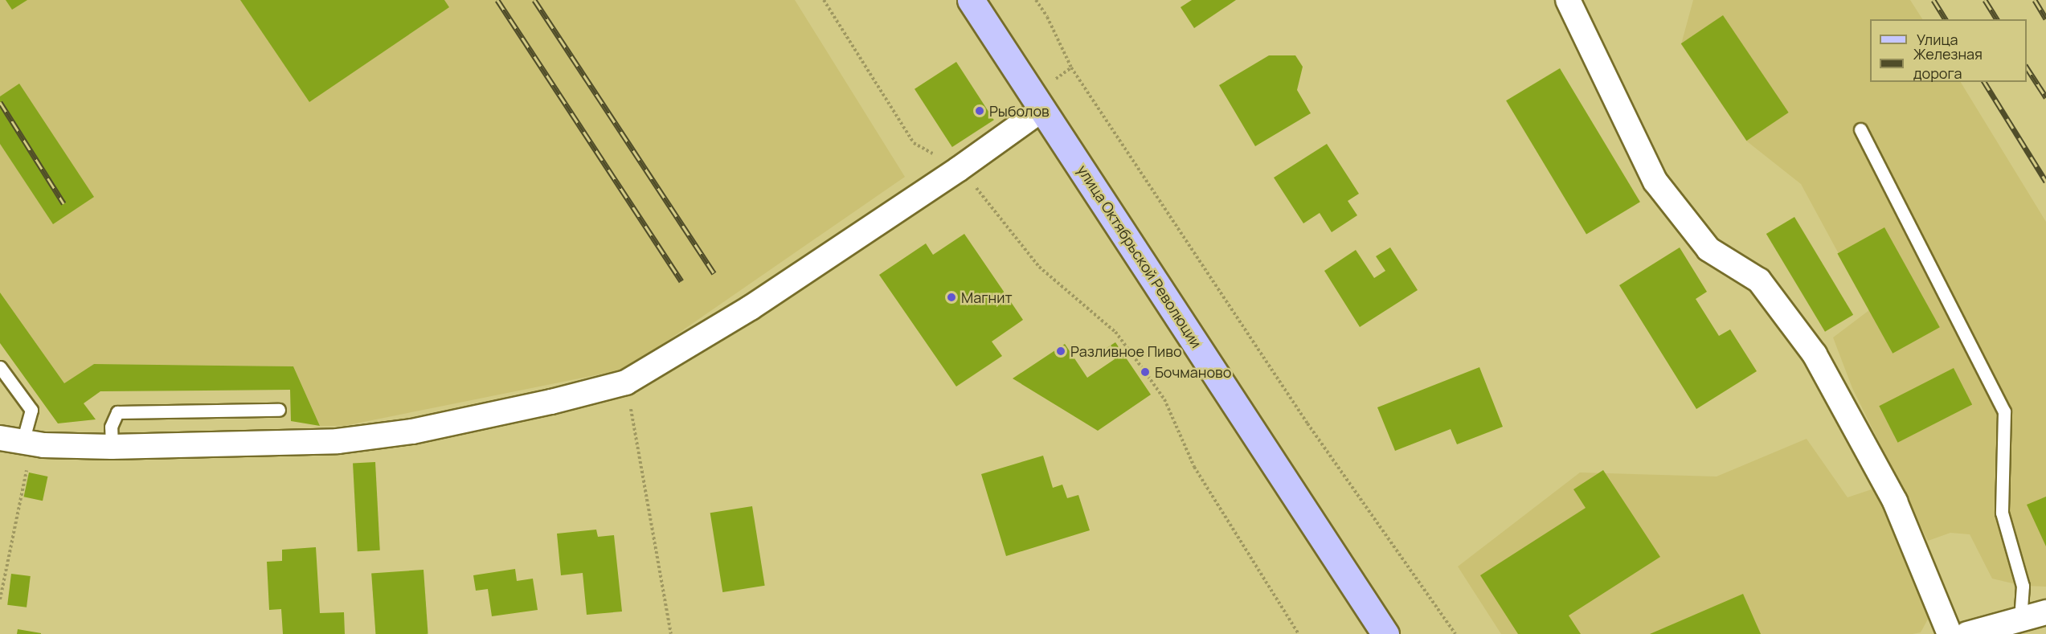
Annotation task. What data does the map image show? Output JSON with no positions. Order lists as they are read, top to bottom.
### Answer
{
  "streets": {
    "main road": ["улица Октябрьской Революции"]
  },
  "places": [
    "Рыболов",
    "Магнит",
    "Разливное Пиво",
    "Бочманово"
  ],
  "legend": ["Улица", "Железная дорога"]
}
